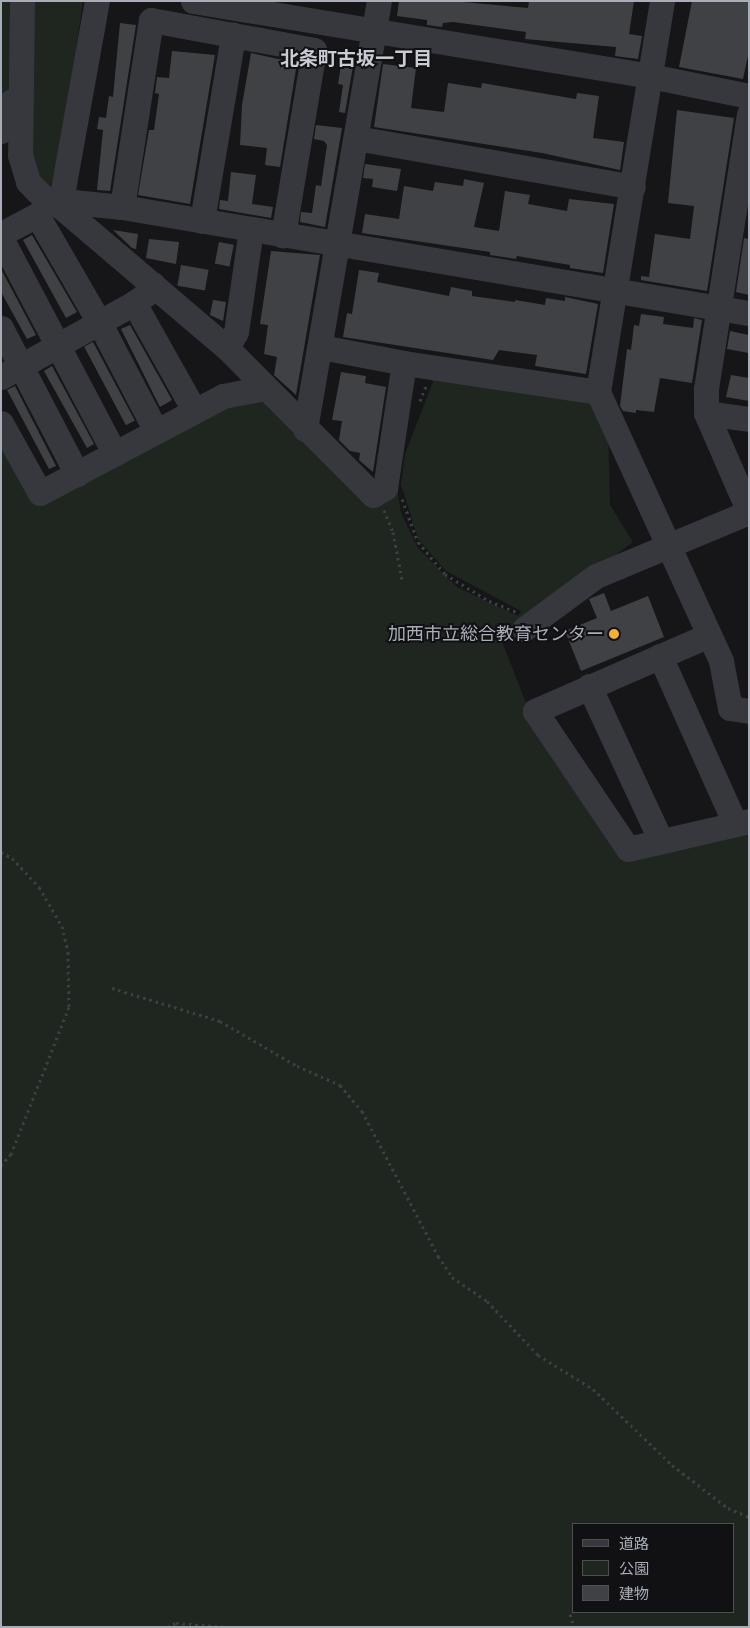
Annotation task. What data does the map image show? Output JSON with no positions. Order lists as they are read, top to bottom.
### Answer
{
  "districts": ["北条町古坂一丁目"],
  "places": ["加西市立総合教育センター"],
  "legend": ["道路", "公園", "建物"]
}
